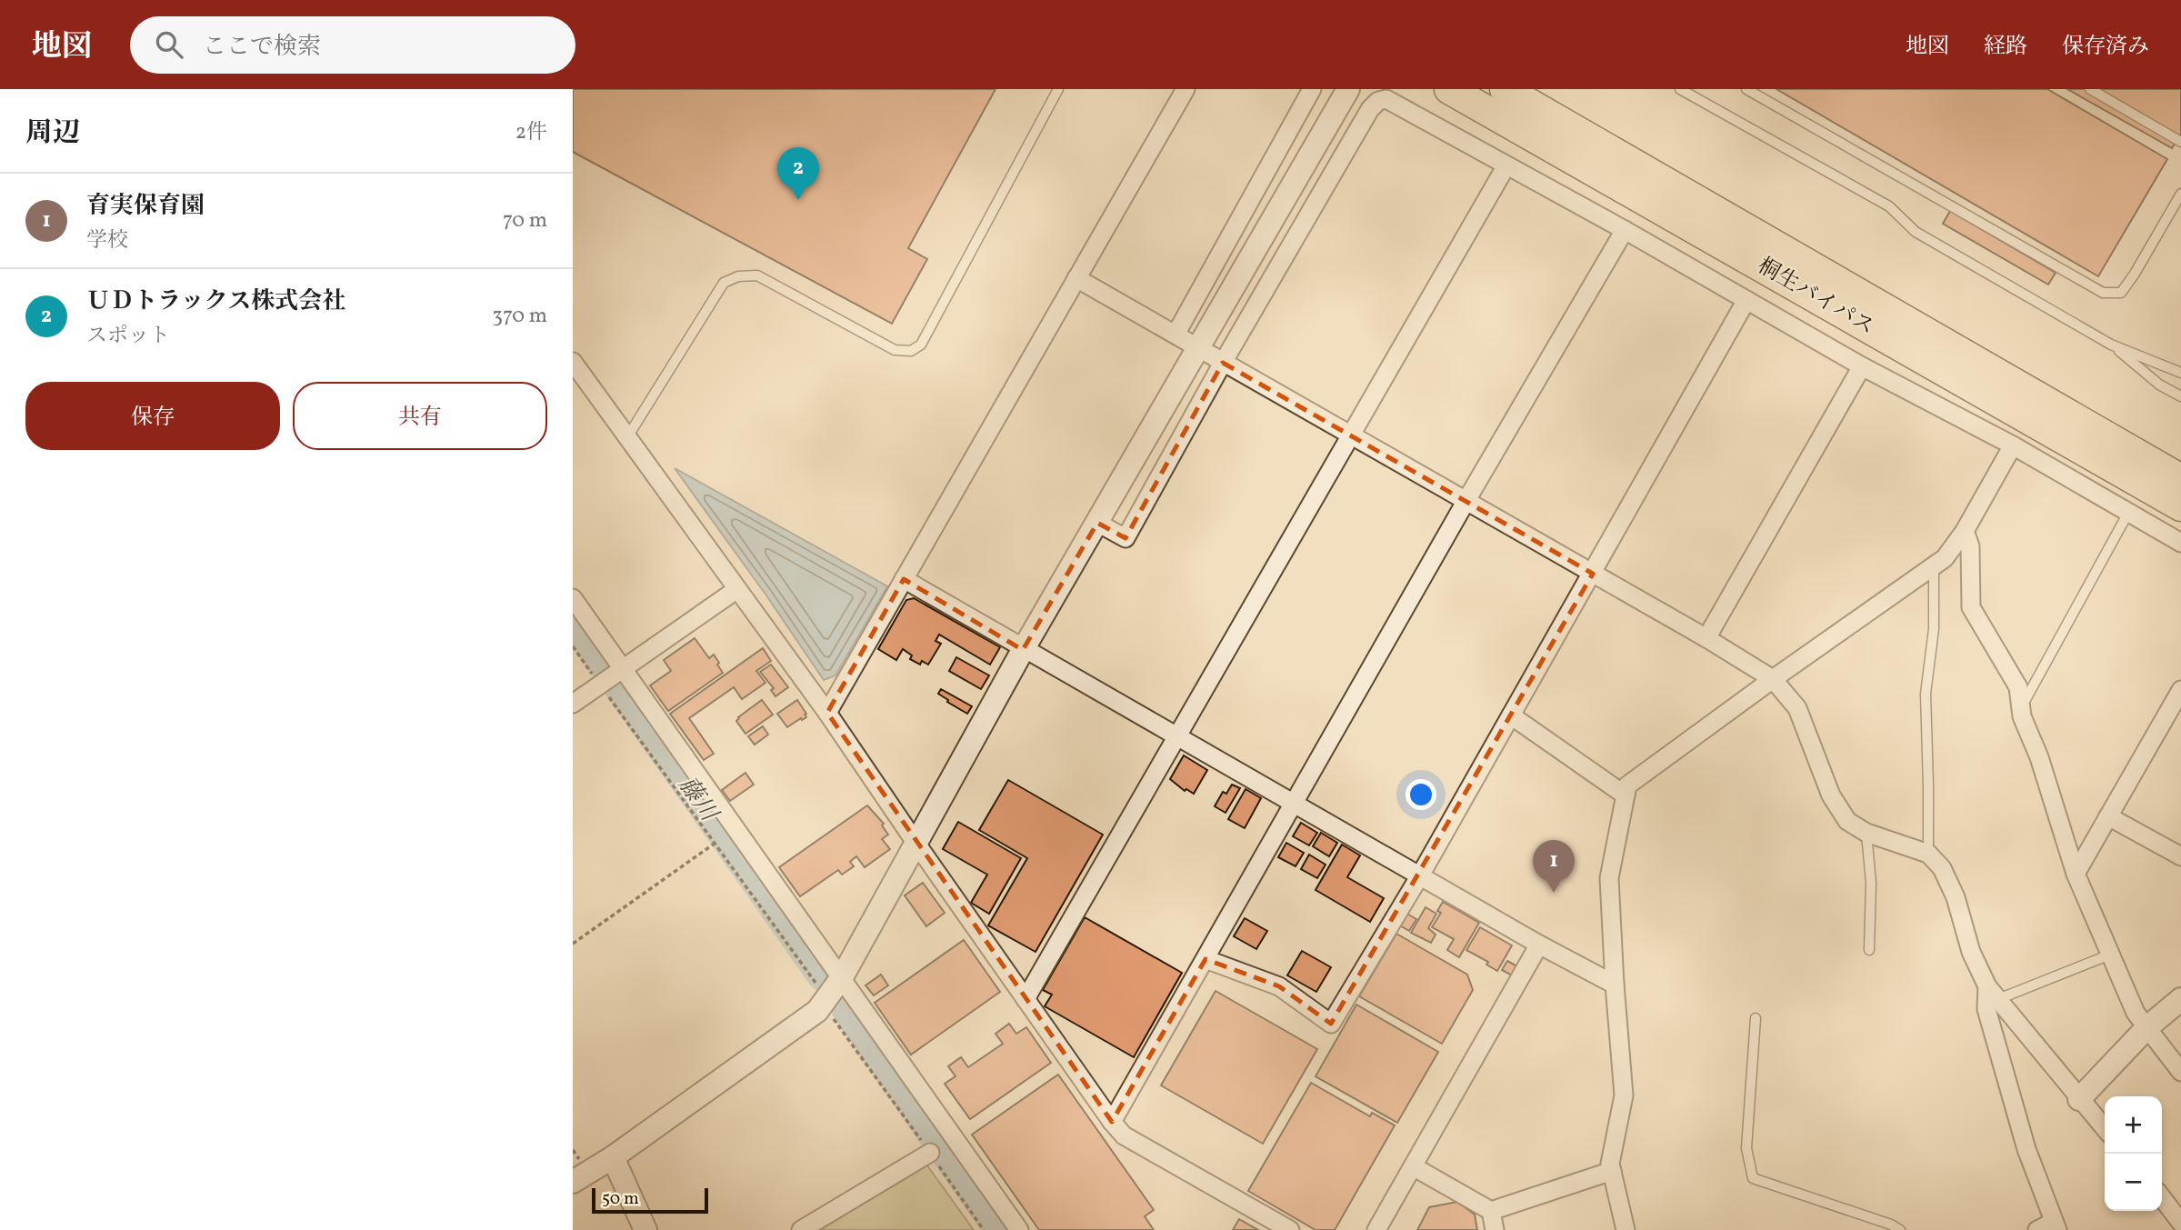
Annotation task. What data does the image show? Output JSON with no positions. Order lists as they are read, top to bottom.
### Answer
{
  "streets": {
    "highway": ["桐生バイパス"]
  },
  "water": ["藤川"],
  "scale_bar": "50 m",
  "page": {
    "header": "地図",
    "search": "ここで検索",
    "nav": ["地図", "経路", "保存済み"],
    "heading": ["周辺", "2件"],
    "pins": ["2", "1"],
    "list": [
      {
        "mark": "1",
        "name": "育実保育園",
        "note": "学校",
        "value": "70 m"
      },
      {
        "mark": "2",
        "name": "ＵＤトラックス株式会社",
        "note": "スポット",
        "value": "370 m"
      }
    ],
    "buttons": ["保存", "共有"],
    "map_buttons": ["+", "−"],
    "scale": "50 m"
  }
}
